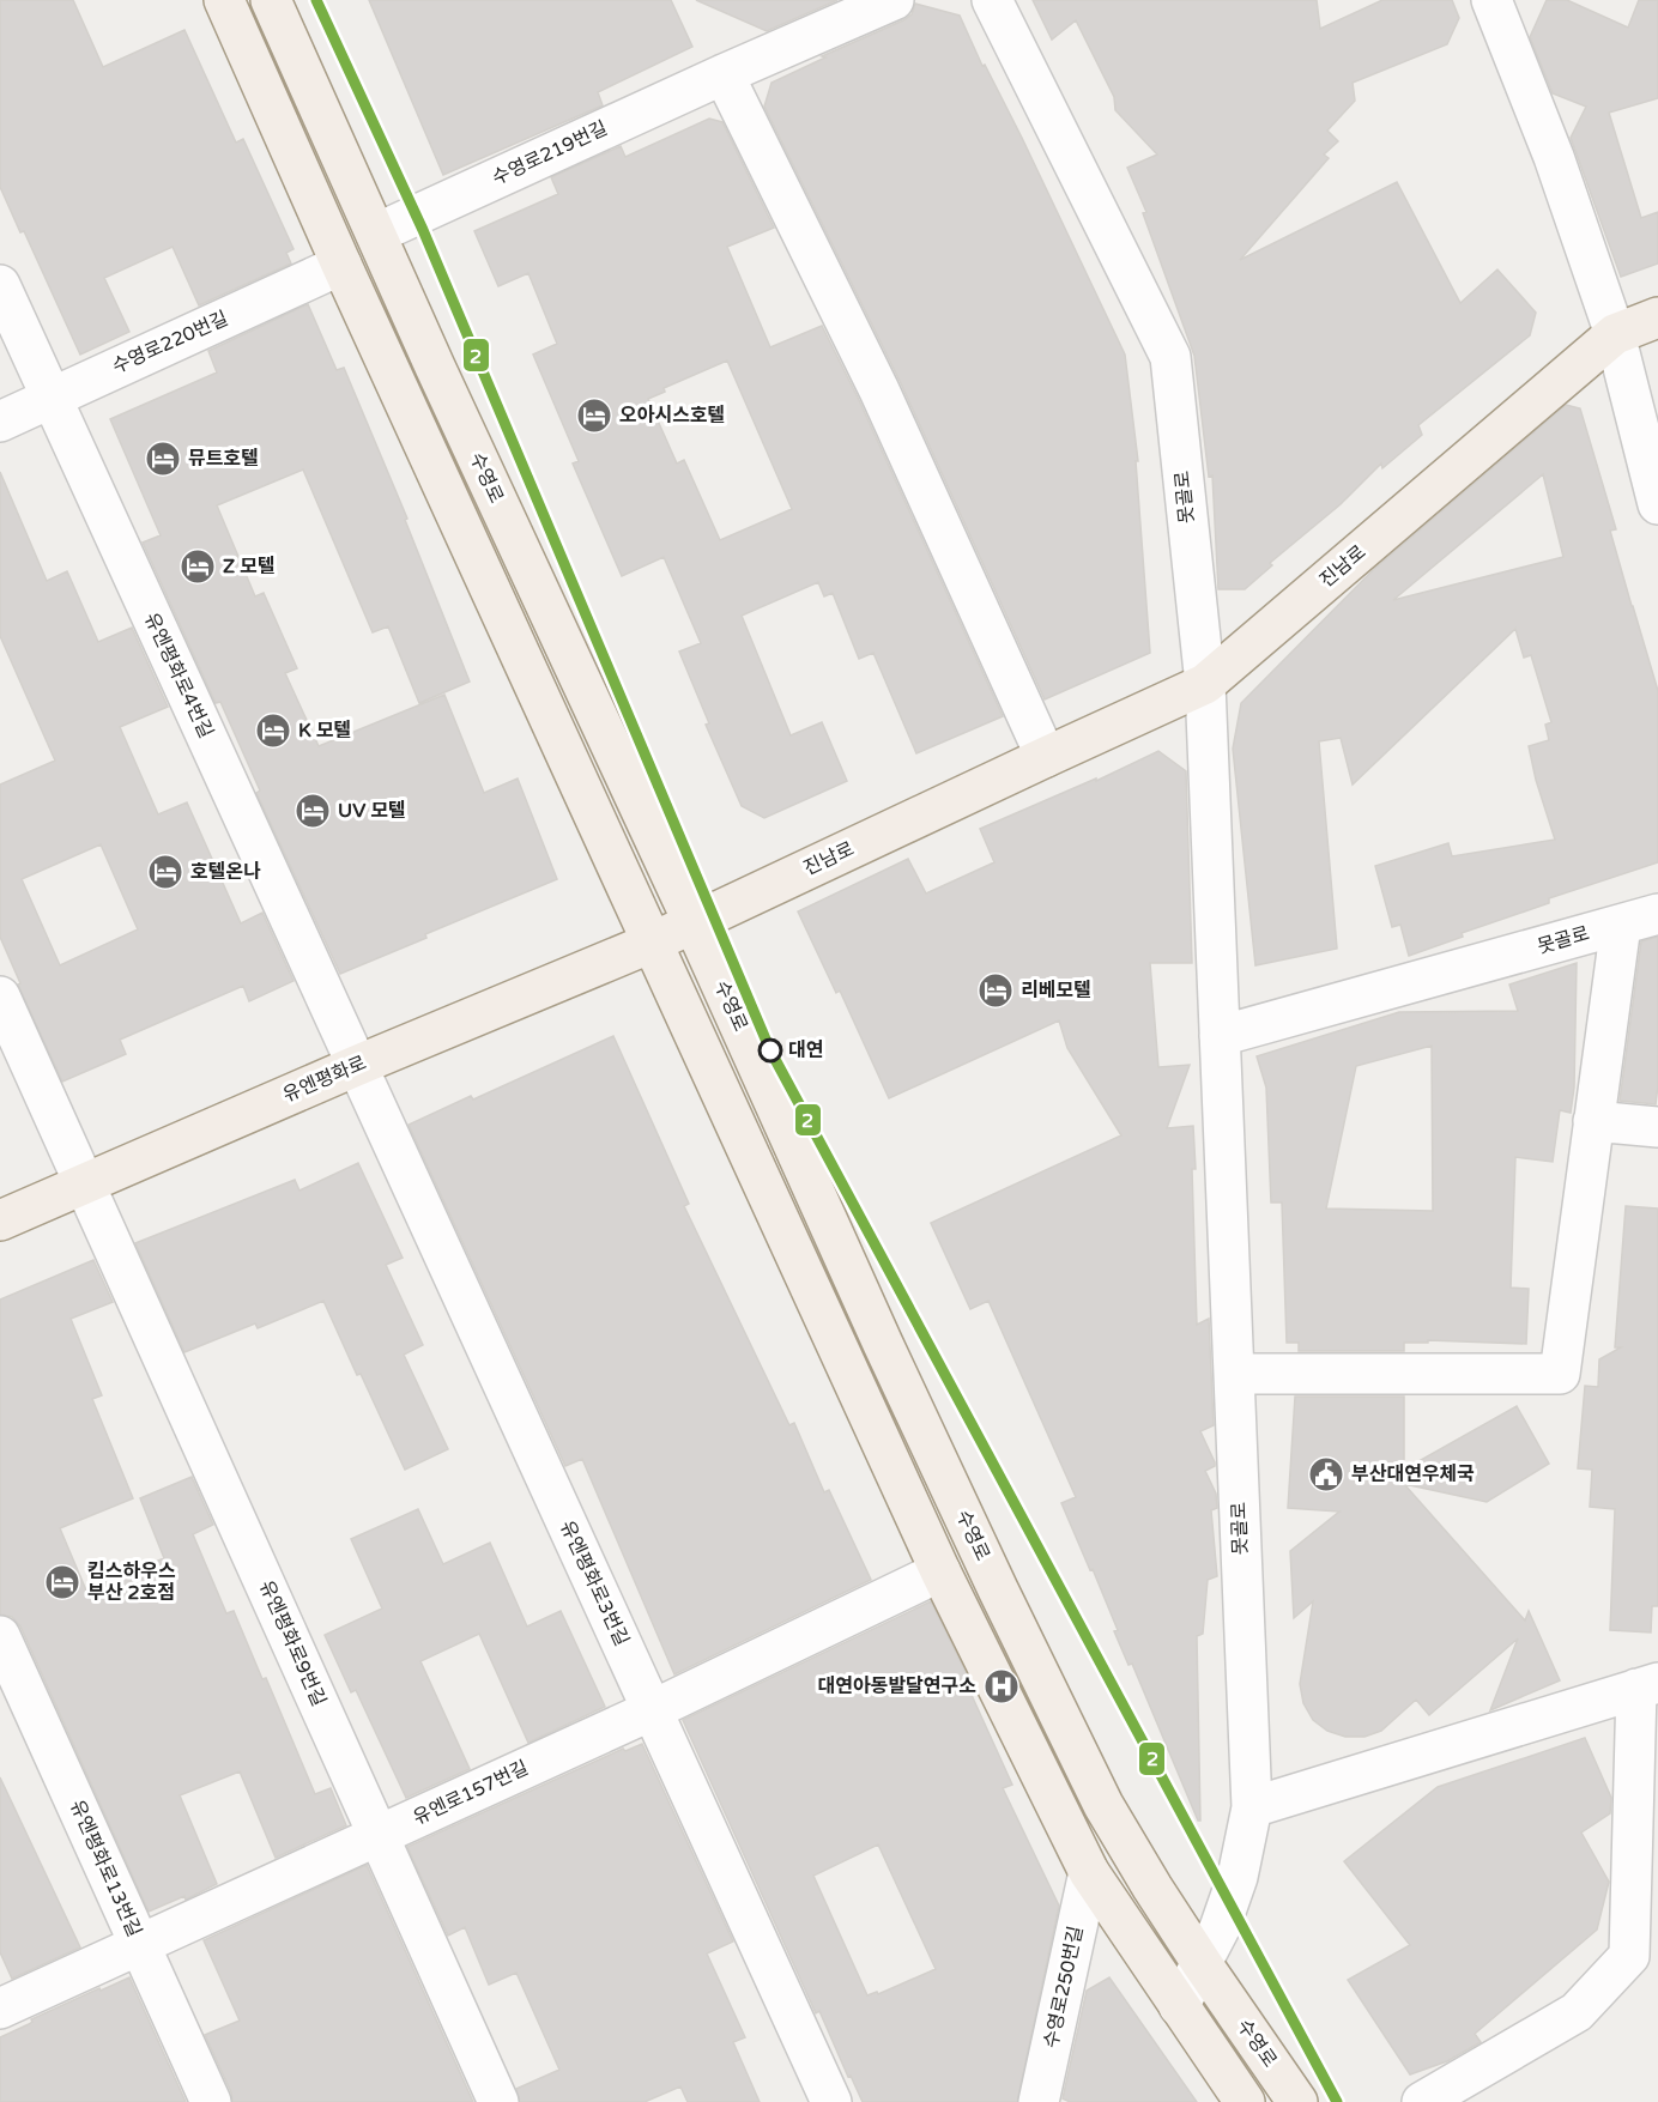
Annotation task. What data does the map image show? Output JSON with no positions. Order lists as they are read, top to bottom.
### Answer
{
  "streets": {
    "main road": ["수영로", "진남로", "유엔평화로"],
    "street": [
      "수영로219번길",
      "수영로220번길",
      "못골로",
      "유엔평화로4번길",
      "유엔평화로3번길",
      "유엔평화로9번길",
      "유엔로157번길",
      "유엔평화로13번길",
      "수영로250번길"
    ]
  },
  "crossings": [
    ["수영로219번길", "수영로"],
    ["수영로220번길", "유엔평화로4번길"],
    ["수영로", "못골로"],
    ["수영로", "진남로"],
    ["못골로", "진남로"],
    ["진남로", "유엔평화로"],
    ["유엔평화로4번길", "유엔평화로"],
    ["유엔평화로4번길", "유엔평화로3번길"],
    ["유엔평화로", "유엔평화로3번길"],
    ["유엔평화로", "유엔평화로9번길"],
    ["유엔평화로3번길", "유엔로157번길"],
    ["유엔평화로9번길", "유엔로157번길"],
    ["유엔로157번길", "유엔평화로13번길"]
  ],
  "places": {
    "hotel": [
      "오아시스호텔",
      "뮤트호텔",
      "Z 모텔",
      "K 모텔",
      "UV 모텔",
      "호텔온나",
      "리베모텔",
      "킴스하우스 부산 2호점"
    ],
    "other": ["대연"],
    "public building": ["부산대연우체국"],
    "hospital": ["대연아동발달연구소"]
  },
  "lines": ["transit line 2"]
}
